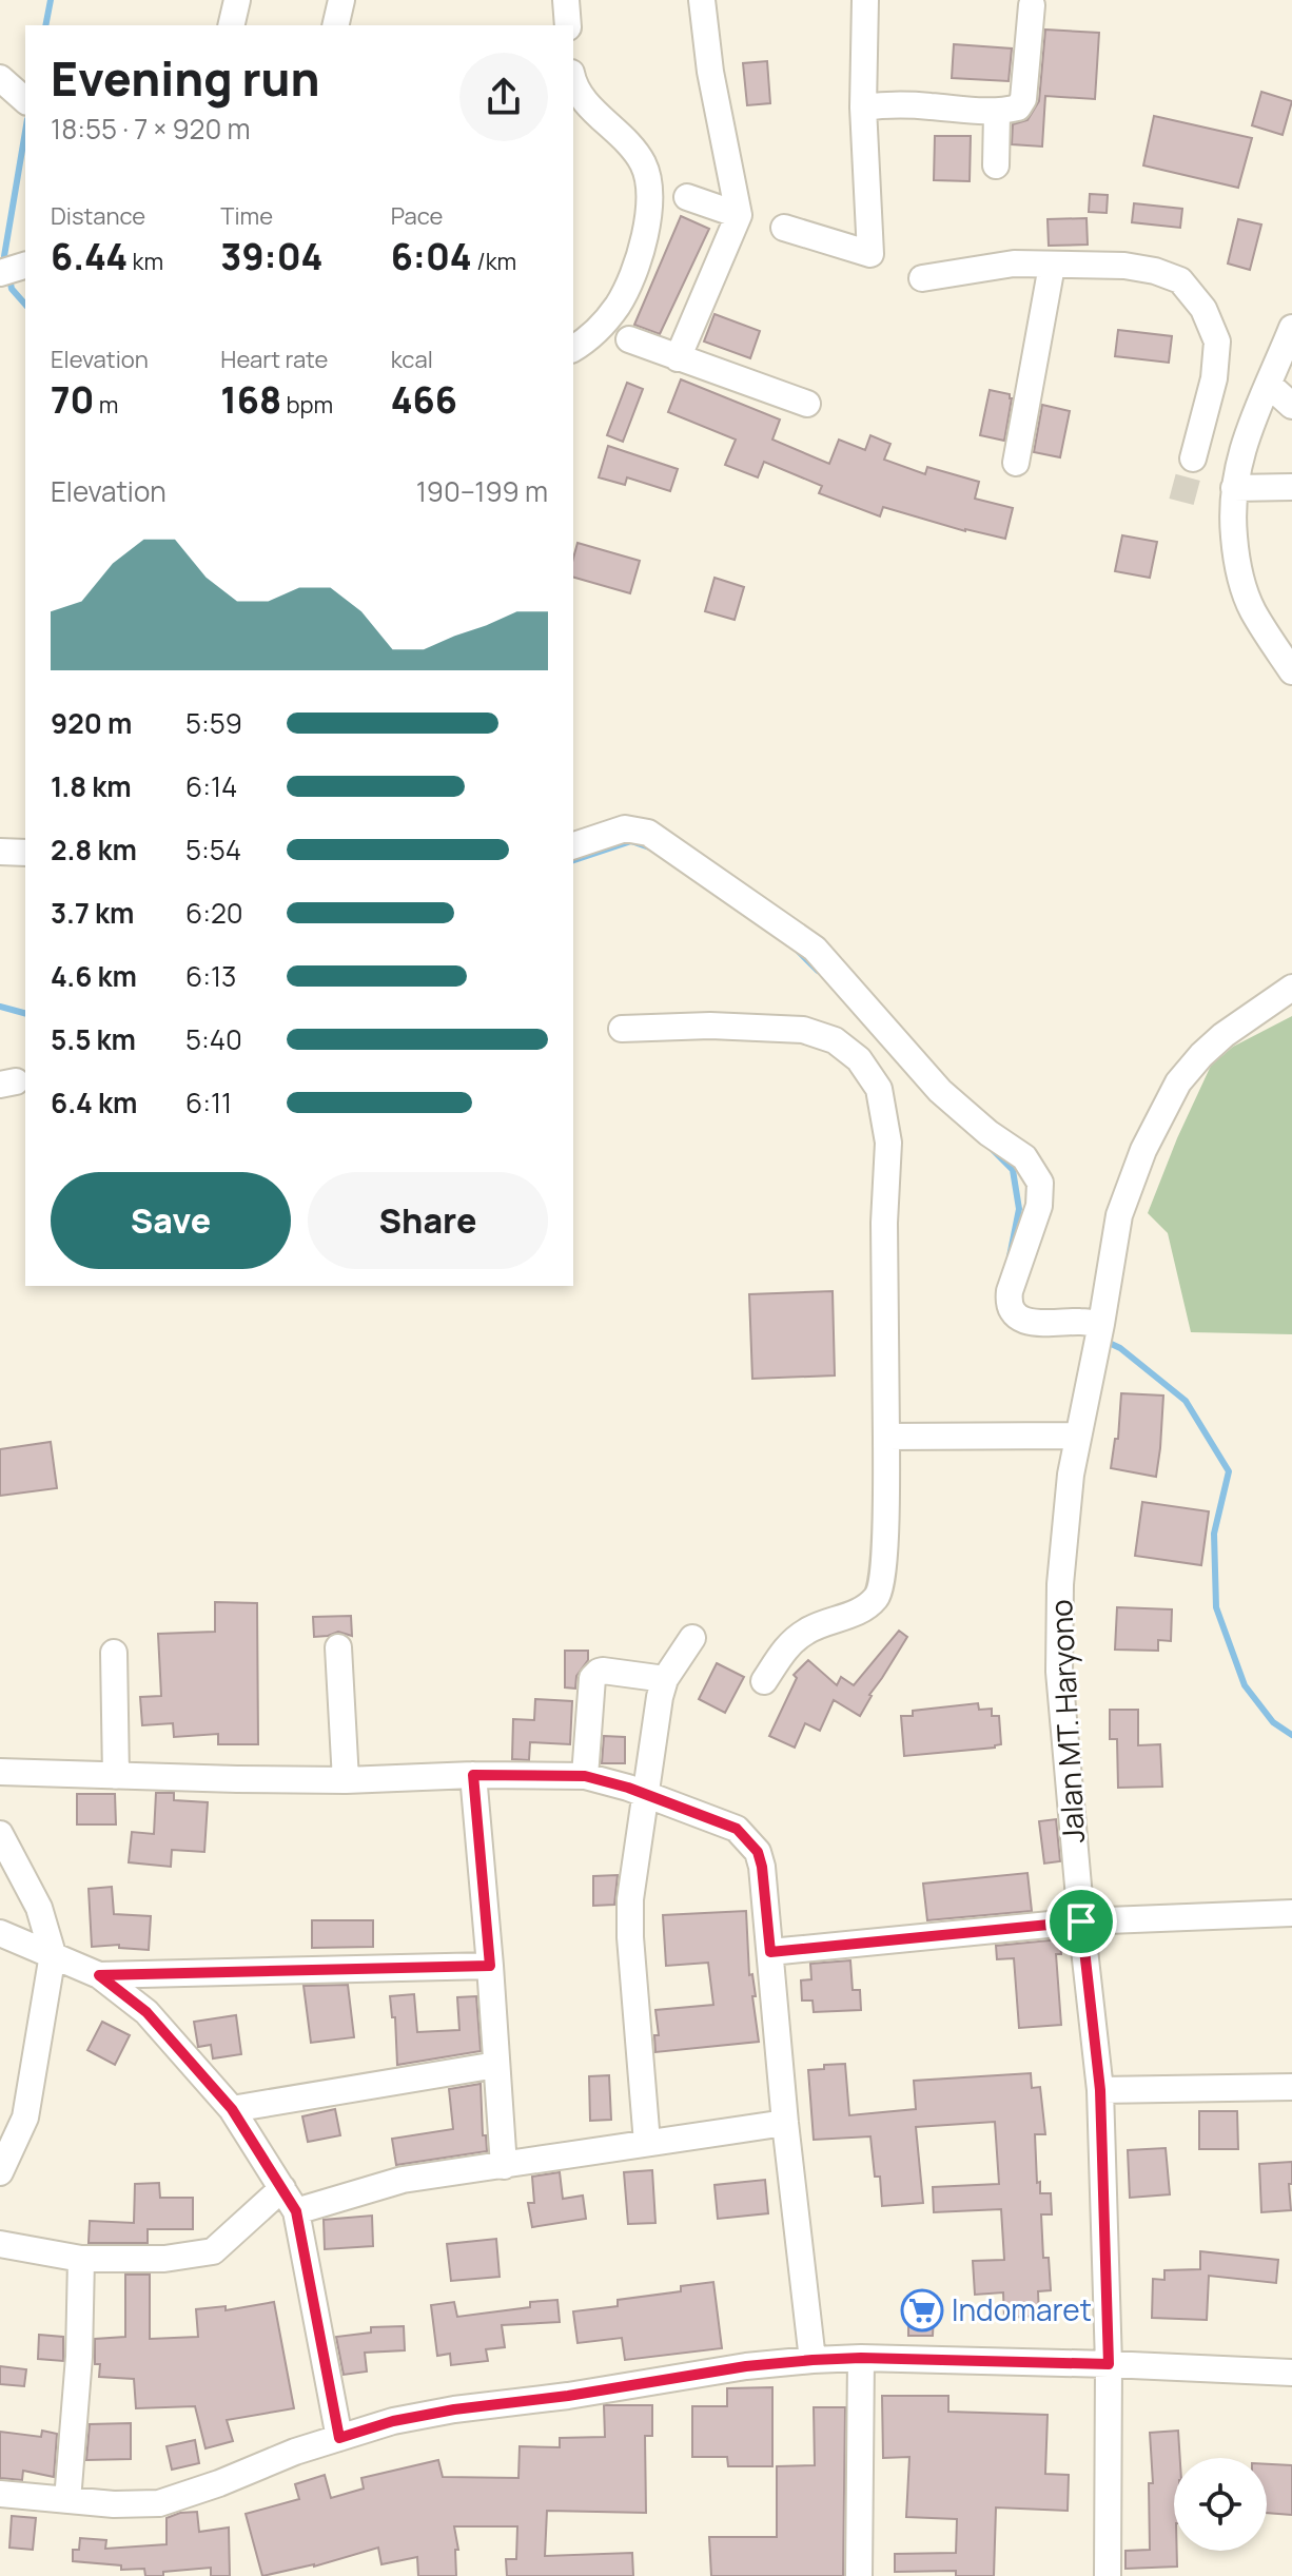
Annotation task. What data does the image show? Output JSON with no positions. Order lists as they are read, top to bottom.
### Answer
{
  "streets": {
    "street": ["Jalan MT. Haryono"]
  },
  "places": {
    "supermarket": ["Indomaret"]
  },
  "page": {
    "heading": ["Evening run", "18:55 · 7 × 920 m"],
    "stats": [
      ["Distance", "6.44 km"],
      ["Time", "39:04"],
      ["Pace", "6:04 /km"],
      ["Elevation", "70 m"],
      ["Heart rate", "168 bpm"],
      ["kcal", "466"]
    ],
    "chart": ["Elevation", "190–199 m"],
    "list": [
      {
        "name": "920 m",
        "note": "5:59"
      },
      {
        "name": "1.8 km",
        "note": "6:14"
      },
      {
        "name": "2.8 km",
        "note": "5:54"
      },
      {
        "name": "3.7 km",
        "note": "6:20"
      },
      {
        "name": "4.6 km",
        "note": "6:13"
      },
      {
        "name": "5.5 km",
        "note": "5:40"
      },
      {
        "name": "6.4 km",
        "note": "6:11"
      }
    ],
    "buttons": ["Save", "Share"]
  }
}
